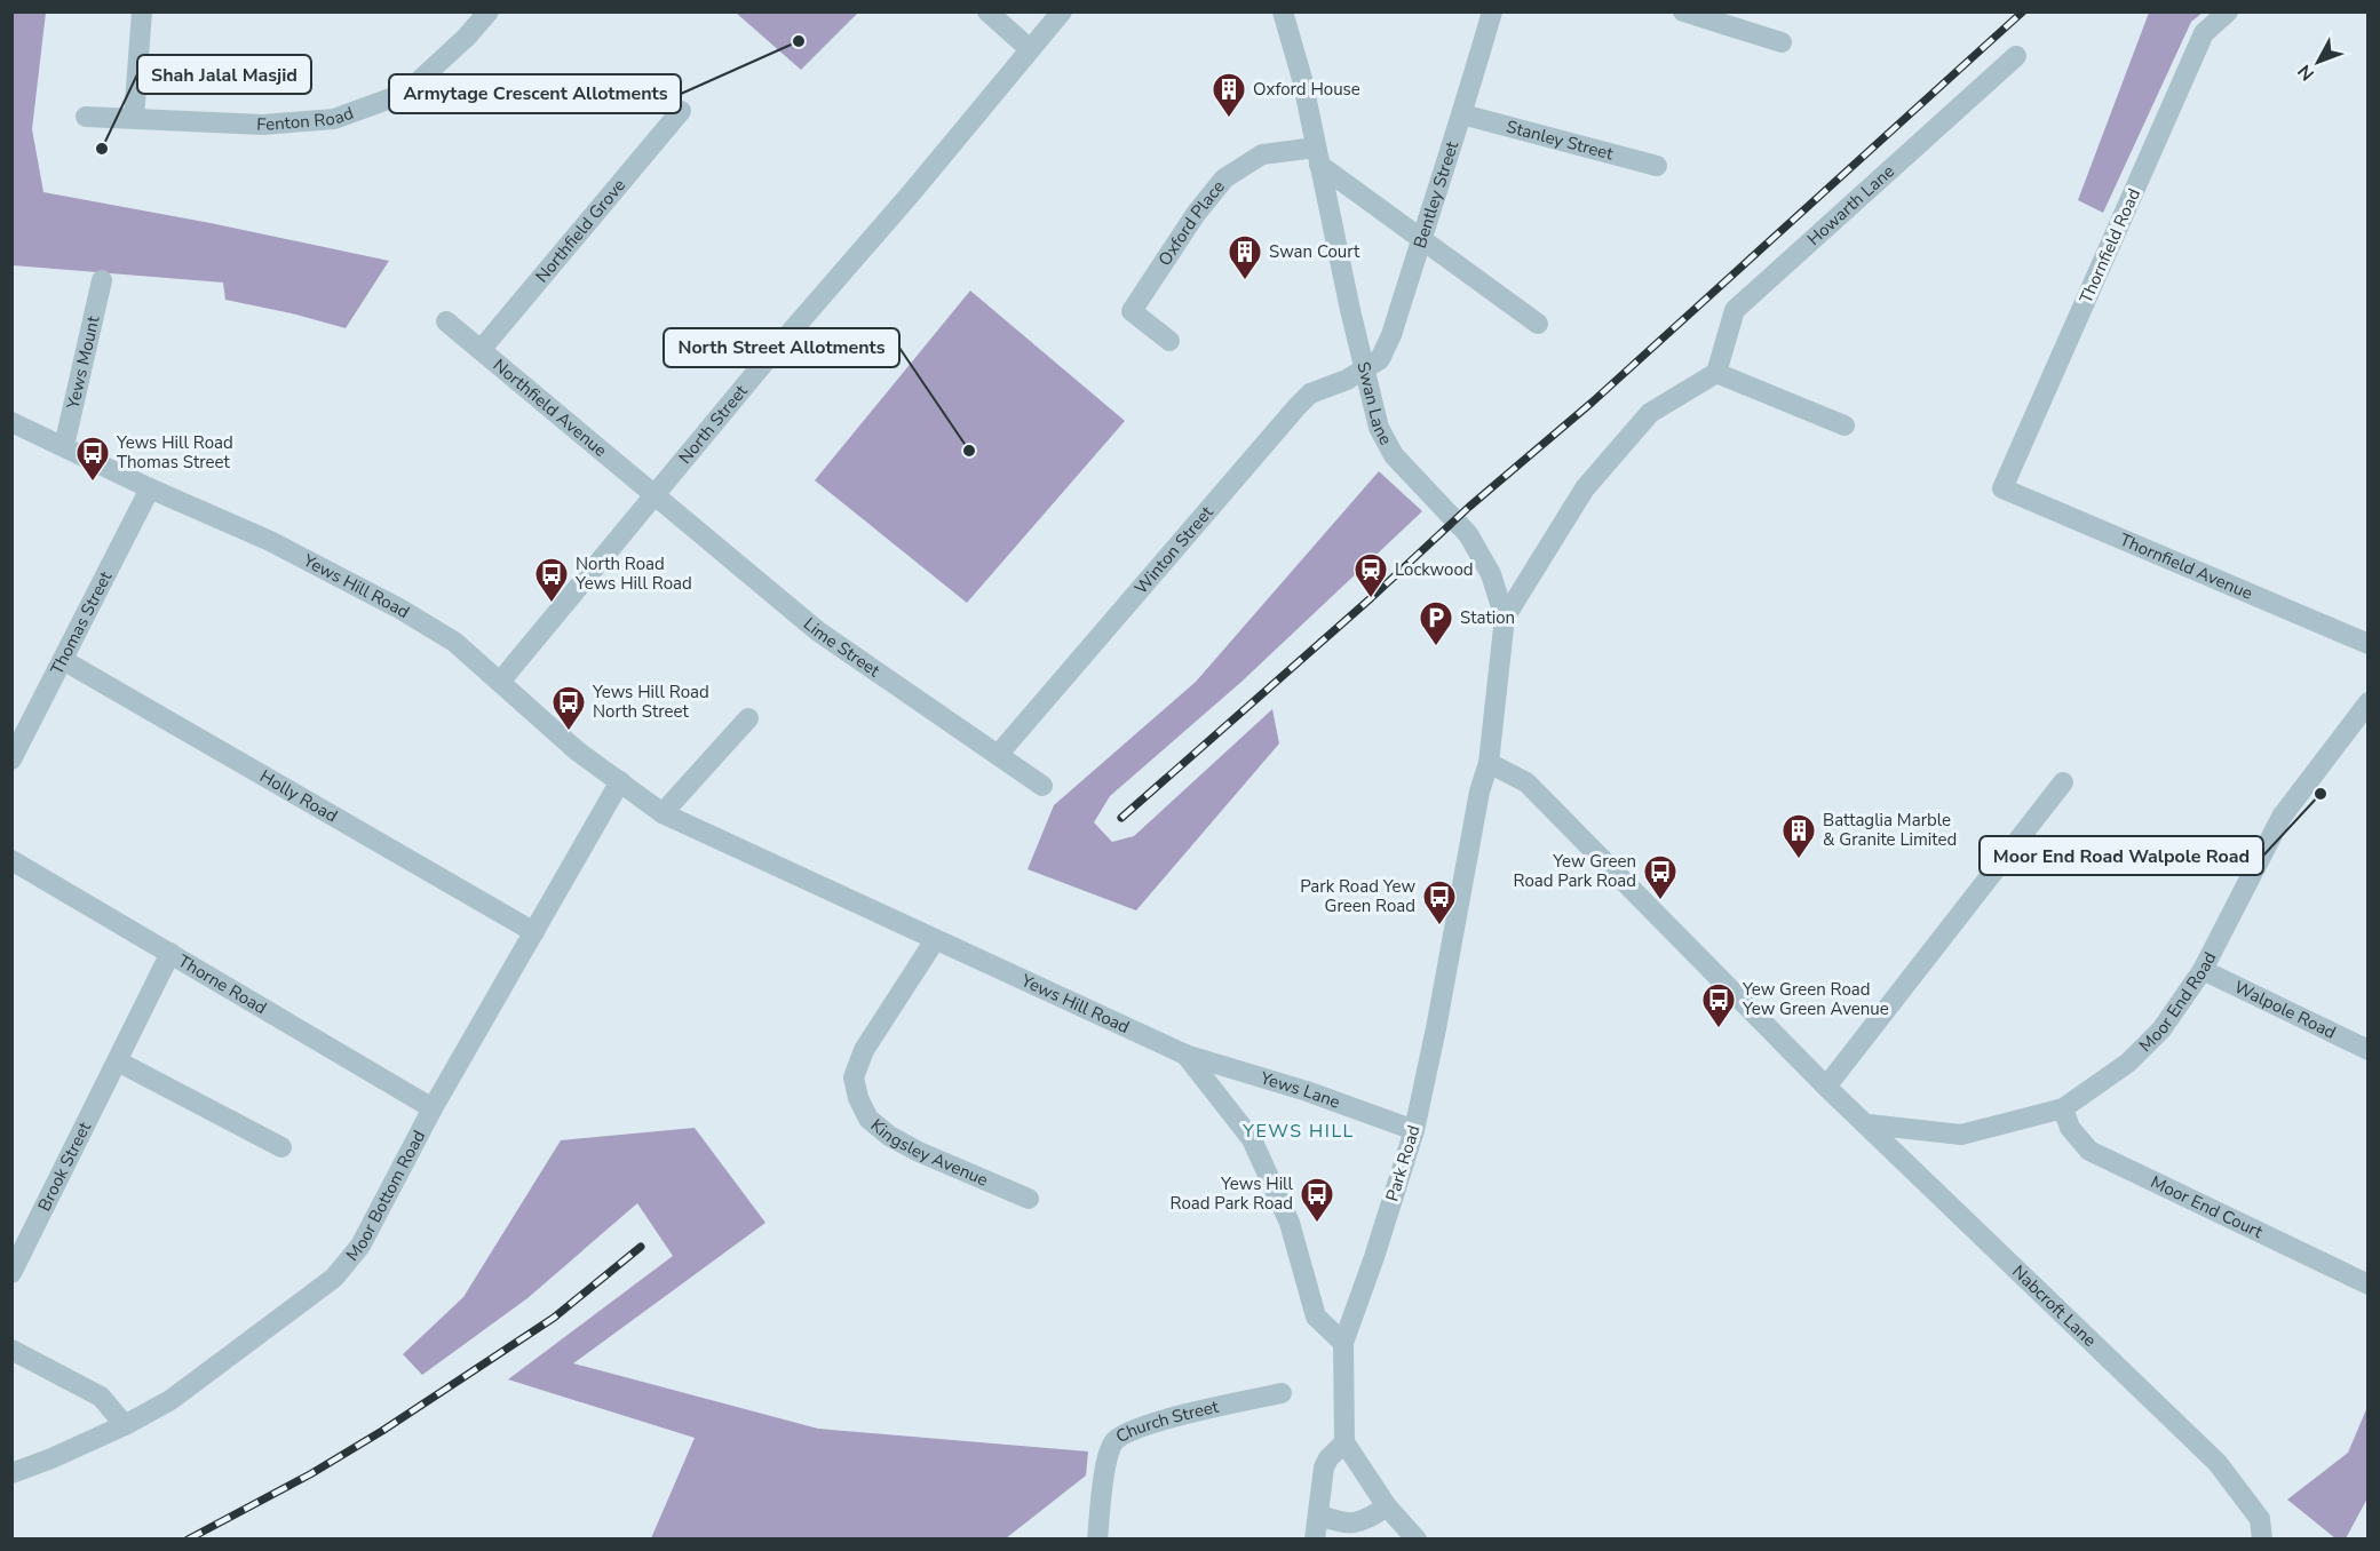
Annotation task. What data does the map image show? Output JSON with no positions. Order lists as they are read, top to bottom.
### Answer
{
  "streets": {
    "street": [
      "Fenton Road",
      "Stanley Street",
      "Bentley Street",
      "Howarth Lane",
      "Oxford Place",
      "Northfield Grove",
      "Thornfield Road",
      "Yews Mount",
      "Swan Lane",
      "Northfield Avenue",
      "North Street",
      "Winton Street",
      "Thornfield Avenue",
      "Yews Hill Road",
      "Thomas Street",
      "Lime Street",
      "Holly Road",
      "Thorne Road",
      "Moor End Road",
      "Walpole Road",
      "Yews Lane",
      "Kingsley Avenue",
      "Park Road",
      "Brook Street",
      "Moor Bottom Road",
      "Moor End Court",
      "Nabcroft Lane",
      "Church Street"
    ]
  },
  "crossings": [
    ["Stanley Street", "Bentley Street"],
    ["Bentley Street", "Swan Lane"],
    ["Bentley Street", "Winton Street"],
    ["Oxford Place", "Swan Lane"],
    ["Northfield Grove", "Northfield Avenue"],
    ["Thornfield Road", "Thornfield Avenue"],
    ["Yews Mount", "Yews Hill Road"],
    ["Swan Lane", "Winton Street"],
    ["Swan Lane", "Park Road"],
    ["Swan Lane", "Nabcroft Lane"],
    ["Northfield Avenue", "North Street"],
    ["Northfield Avenue", "Lime Street"],
    ["North Street", "Yews Hill Road"],
    ["North Street", "Lime Street"],
    ["Winton Street", "Lime Street"],
    ["Yews Hill Road", "Thomas Street"],
    ["Yews Hill Road", "Yews Lane"],
    ["Yews Hill Road", "Kingsley Avenue"],
    ["Yews Hill Road", "Park Road"],
    ["Yews Hill Road", "Moor Bottom Road"],
    ["Thomas Street", "Holly Road"],
    ["Holly Road", "Moor Bottom Road"],
    ["Thorne Road", "Brook Street"],
    ["Thorne Road", "Moor Bottom Road"],
    ["Moor End Road", "Walpole Road"],
    ["Moor End Road", "Moor End Court"],
    ["Moor End Road", "Nabcroft Lane"],
    ["Yews Lane", "Park Road"],
    ["Park Road", "Nabcroft Lane"]
  ],
  "districts": ["YEWS HILL"],
  "places": {
    "other": [
      "Armytage Crescent Allotments",
      "Shah Jalal Masjid",
      "North Street Allotments",
      "Moor End Road Walpole Road"
    ],
    "building": ["Oxford House", "Swan Court", "Battaglia Marble & Granite Limited"],
    "bus stop": [
      "Yews Hill Road Thomas Street",
      "North Road Yews Hill Road",
      "Yews Hill Road North Street",
      "Yew Green Road Park Road",
      "Park Road Yew Green Road",
      "Yew Green Road Yew Green Avenue",
      "Yews Hill Road Park Road"
    ],
    "station": ["Lockwood"],
    "parking": ["Station"]
  },
  "north": "bottom left"
}
